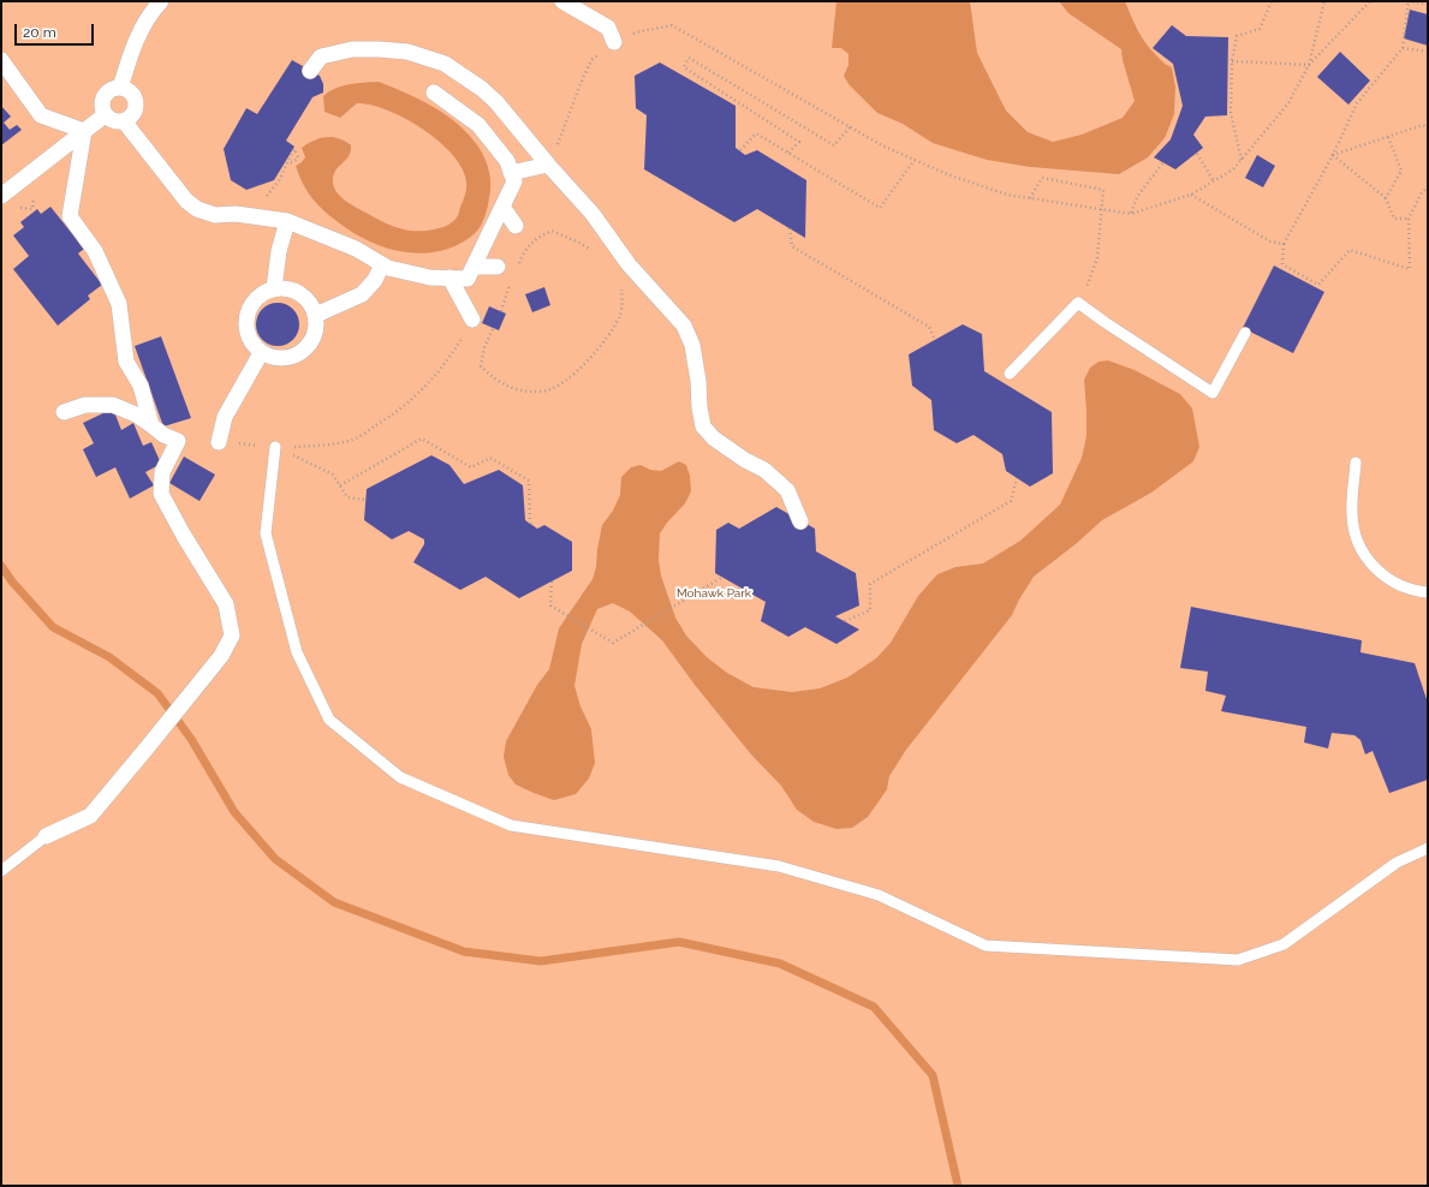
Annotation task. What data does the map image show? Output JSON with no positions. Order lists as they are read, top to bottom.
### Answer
{
  "parks": ["Mohawk Park"],
  "scale_bar": "20 m"
}
